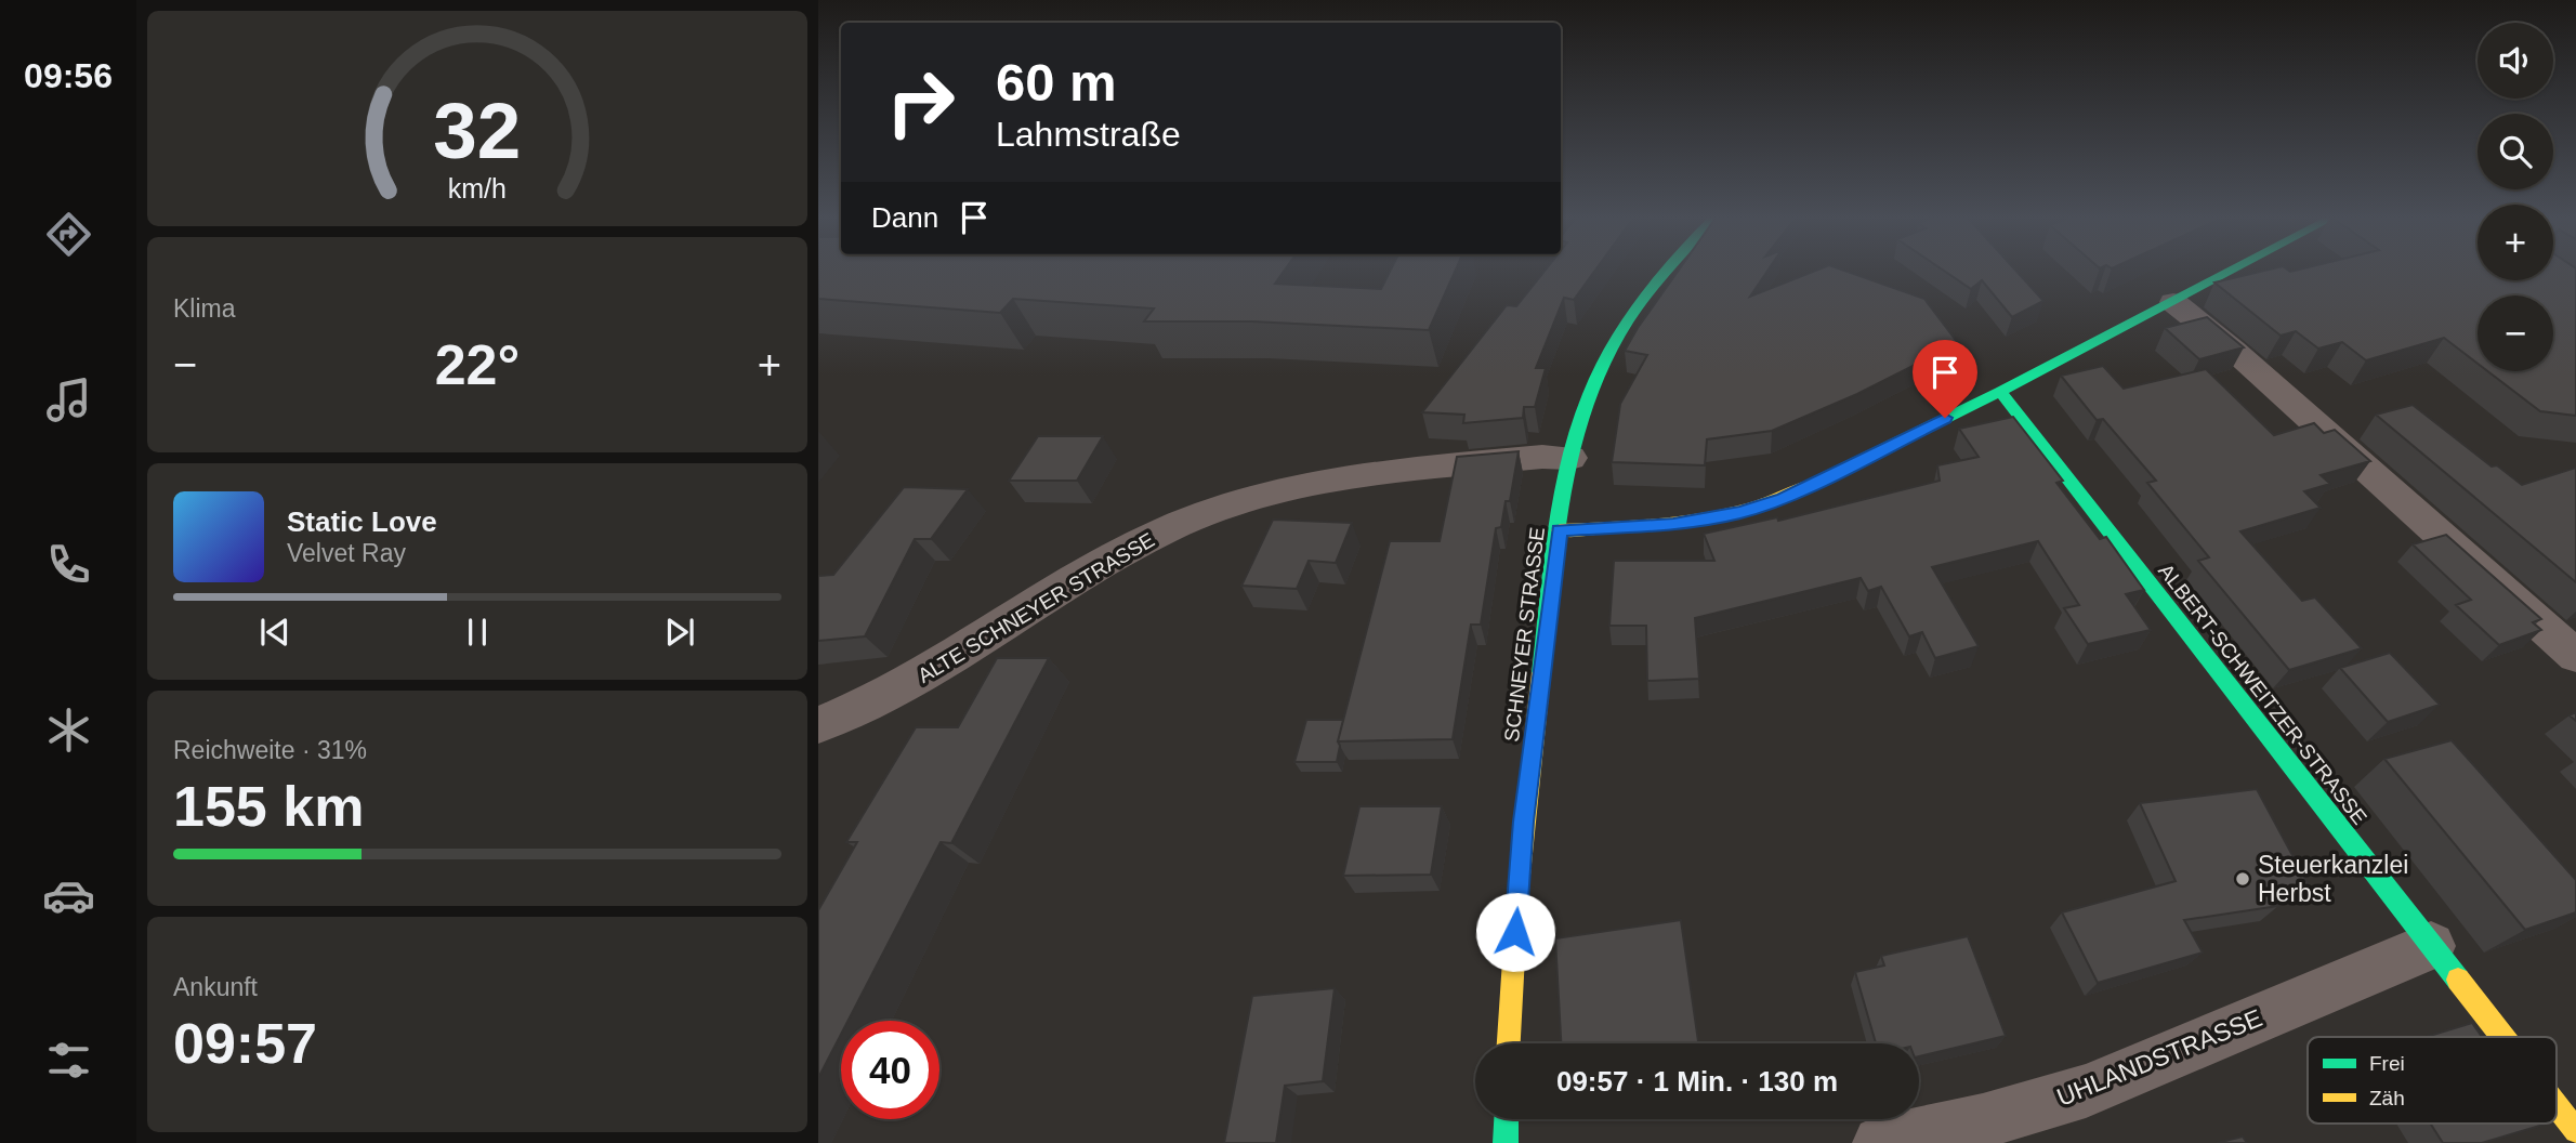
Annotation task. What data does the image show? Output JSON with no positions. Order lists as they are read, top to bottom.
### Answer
{
  "streets": {
    "street": [
      "ALTE SCHNEYER STRASSE",
      "SCHNEYER STRASSE",
      "ALBERT-SCHWEITZER-STRASSE",
      "UHLANDSTRASSE"
    ]
  },
  "crossings": [
    ["ALTE SCHNEYER STRASSE", "SCHNEYER STRASSE"],
    ["ALBERT-SCHWEITZER-STRASSE", "UHLANDSTRASSE"]
  ],
  "places": ["Steuerkanzlei Herbst"],
  "legend": ["Frei", "Zäh"],
  "page": {
    "tabs": "09:56",
    "map_buttons": ["+", "−"],
    "turn": ["60 m", "Lahmstraße"],
    "then": "Dann",
    "tile": [
      "Klima",
      ["Reichweite · 31%", "155 km"],
      ["Ankunft", "09:57"]
    ],
    "heat": ["−", "22°", "+"],
    "song": ["Static Love", "Velvet Ray"],
    "limit": "40",
    "trip": "09:57 · 1 Min. · 130 m",
    "gauge": ["32", "km/h"]
  }
}
